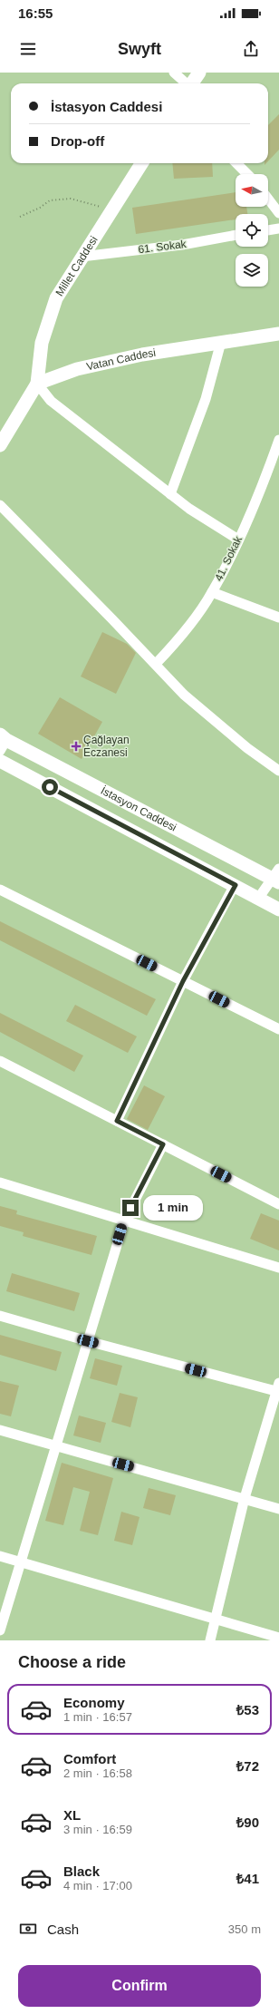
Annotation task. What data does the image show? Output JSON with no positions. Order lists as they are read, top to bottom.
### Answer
{
  "streets": {
    "main road": ["Millet Caddesi", "Vatan Caddesi", "İstasyon Caddesi"],
    "street": ["61. Sokak", "41. Sokak"]
  },
  "crossings": [
    ["61. Sokak", "Millet Caddesi"],
    ["Millet Caddesi", "Vatan Caddesi"]
  ],
  "places": {
    "health": ["Çağlayan Eczanesi"]
  },
  "north": "left",
  "page": {
    "status": "16:55",
    "header": "Swyft",
    "banner": ["İstasyon Caddesi", "Drop-off"],
    "bubble": "1 min",
    "heading": "Choose a ride",
    "list": [
      {
        "name": "Economy",
        "note": "1 min · 16:57",
        "value": "₺53"
      },
      {
        "name": "Comfort",
        "note": "2 min · 16:58",
        "value": "₺72"
      },
      {
        "name": "XL",
        "note": "3 min · 16:59",
        "value": "₺90"
      },
      {
        "name": "Black",
        "note": "4 min · 17:00",
        "value": "₺41"
      }
    ],
    "pay": ["Cash", "350 m"],
    "buttons": "Confirm"
  }
}
